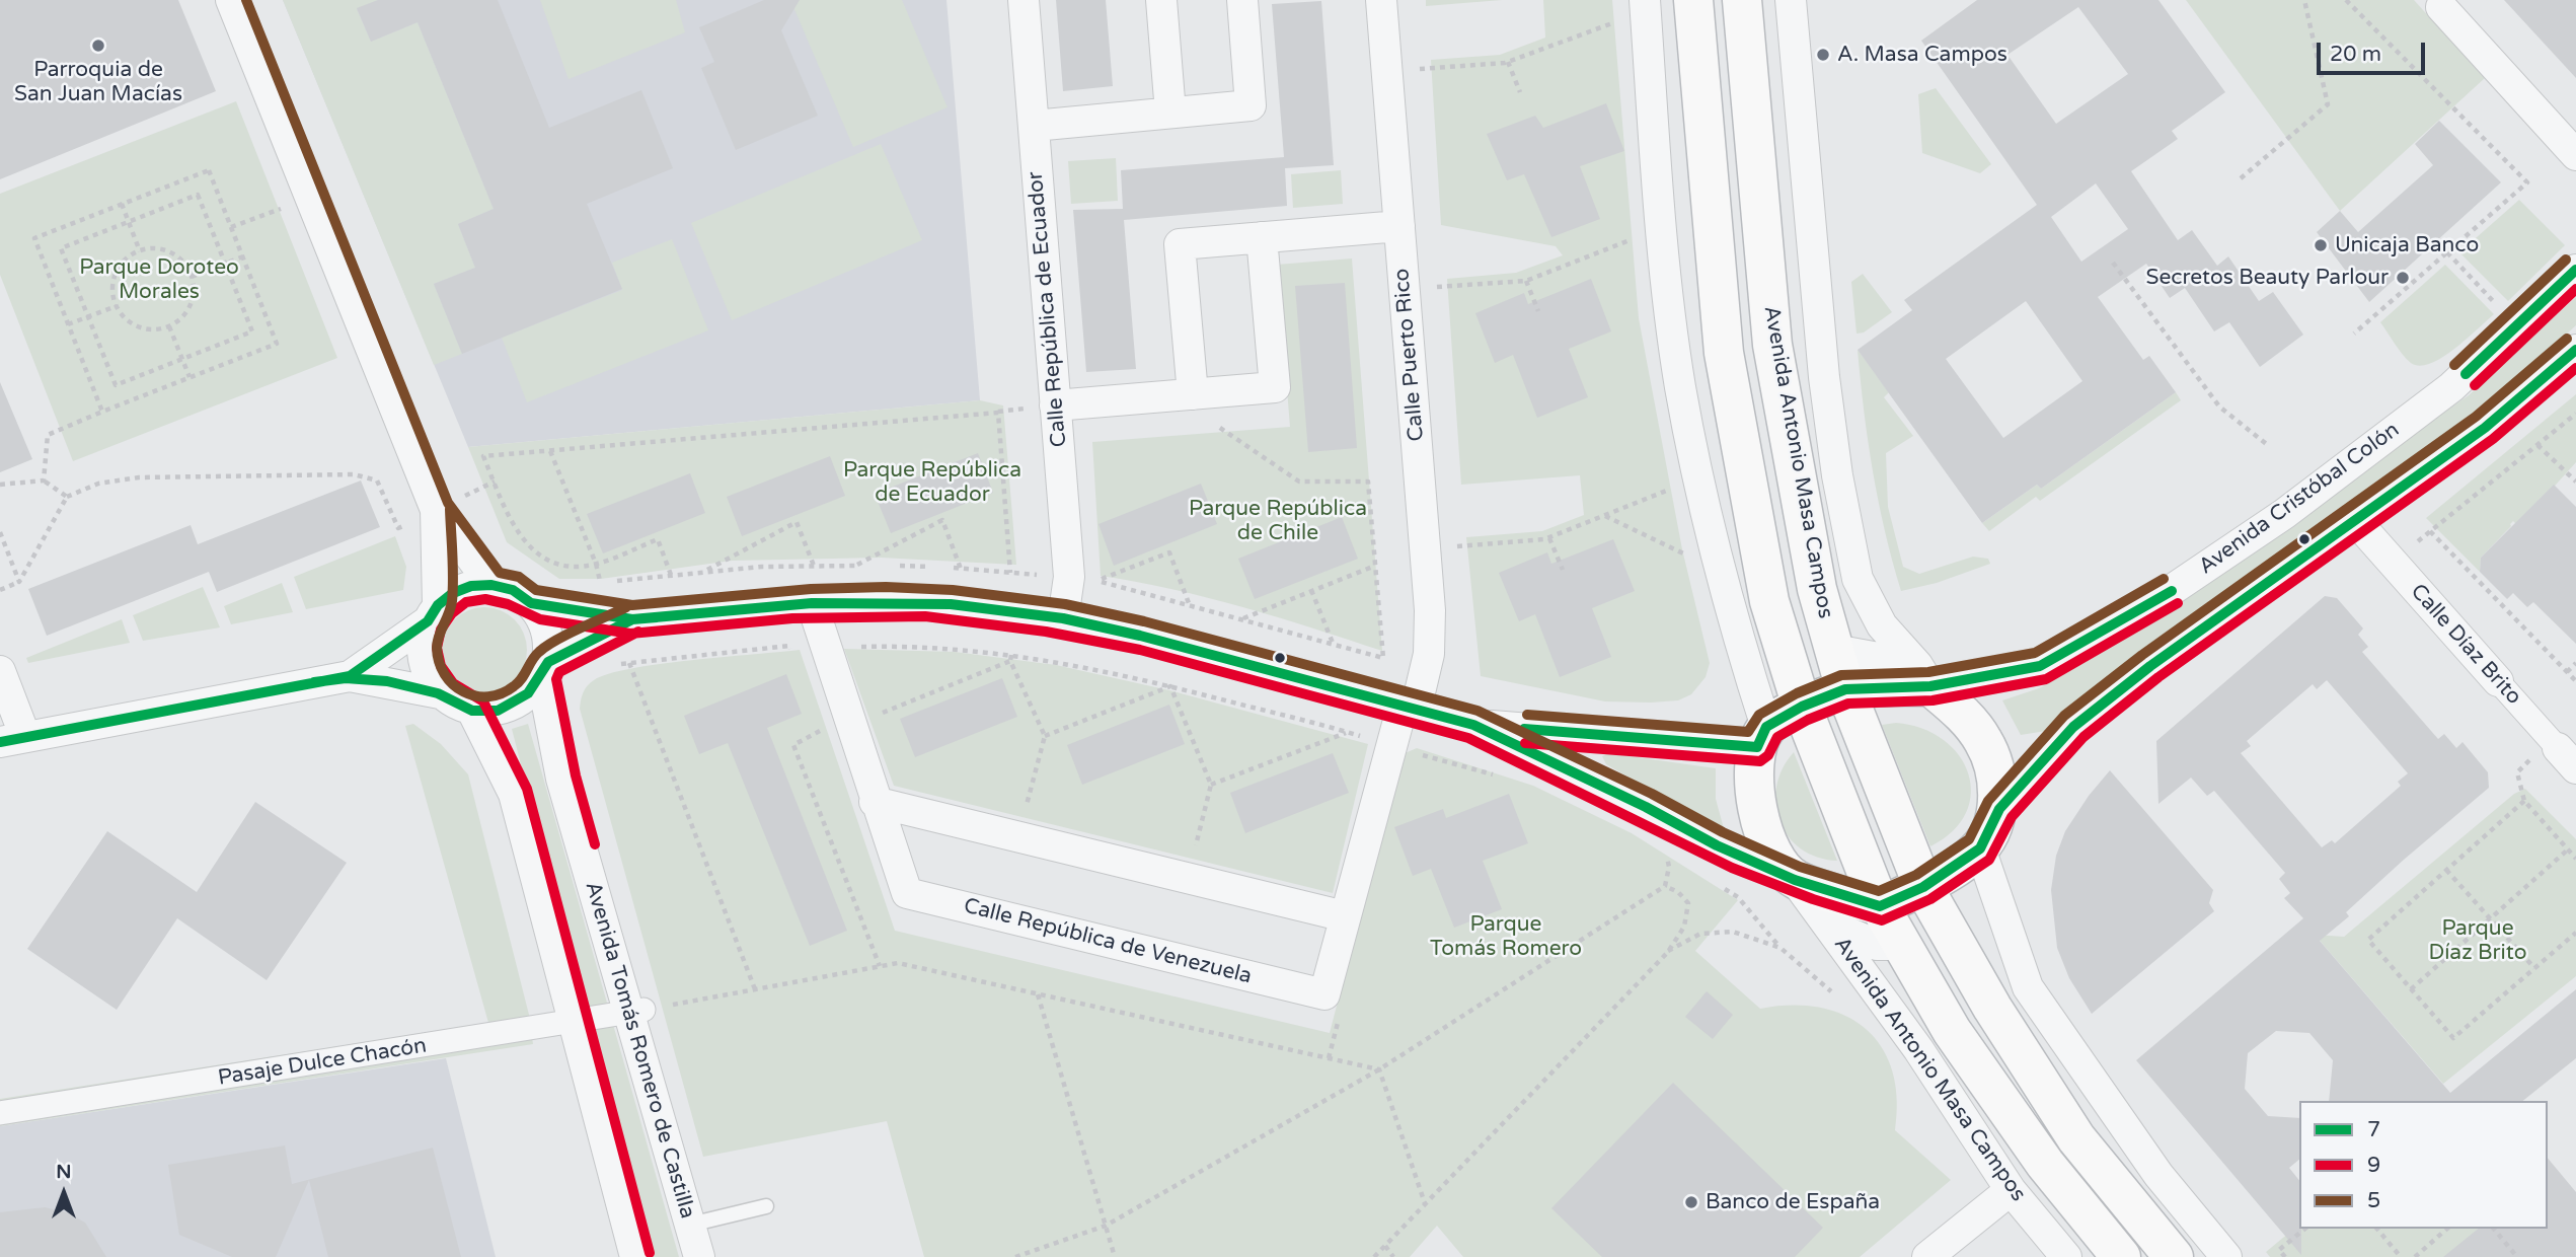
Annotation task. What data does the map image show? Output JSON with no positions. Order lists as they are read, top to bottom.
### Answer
{
  "streets": {
    "highway": ["Avenida Antonio Masa Campos"],
    "street": [
      "Calle República de Ecuador",
      "Calle Puerto Rico",
      "Avenida Cristóbal Colón",
      "Calle Díaz Brito",
      "Calle República de Venezuela",
      "Avenida Tomás Romero de Castilla",
      "Pasaje Dulce Chacón"
    ]
  },
  "crossings": [
    ["Calle Puerto Rico", "Calle República de Venezuela"],
    ["Avenida Antonio Masa Campos", "Avenida Cristóbal Colón"],
    ["Avenida Tomás Romero de Castilla", "Pasaje Dulce Chacón"]
  ],
  "parks": [
    "Parque Doroteo Morales",
    "Parque República de Ecuador",
    "Parque República de Chile",
    "Parque Tomás Romero",
    "Parque Díaz Brito"
  ],
  "places": [
    "Parroquia de San Juan Macías",
    "A. Masa Campos",
    "Unicaja Banco",
    "Secretos Beauty Parlour",
    "Banco de España"
  ],
  "lines": ["transit line 5", "transit line 7", "transit line 9"],
  "legend": ["7", "9", "5"],
  "scale_bar": "20 m",
  "north": "top"
}
